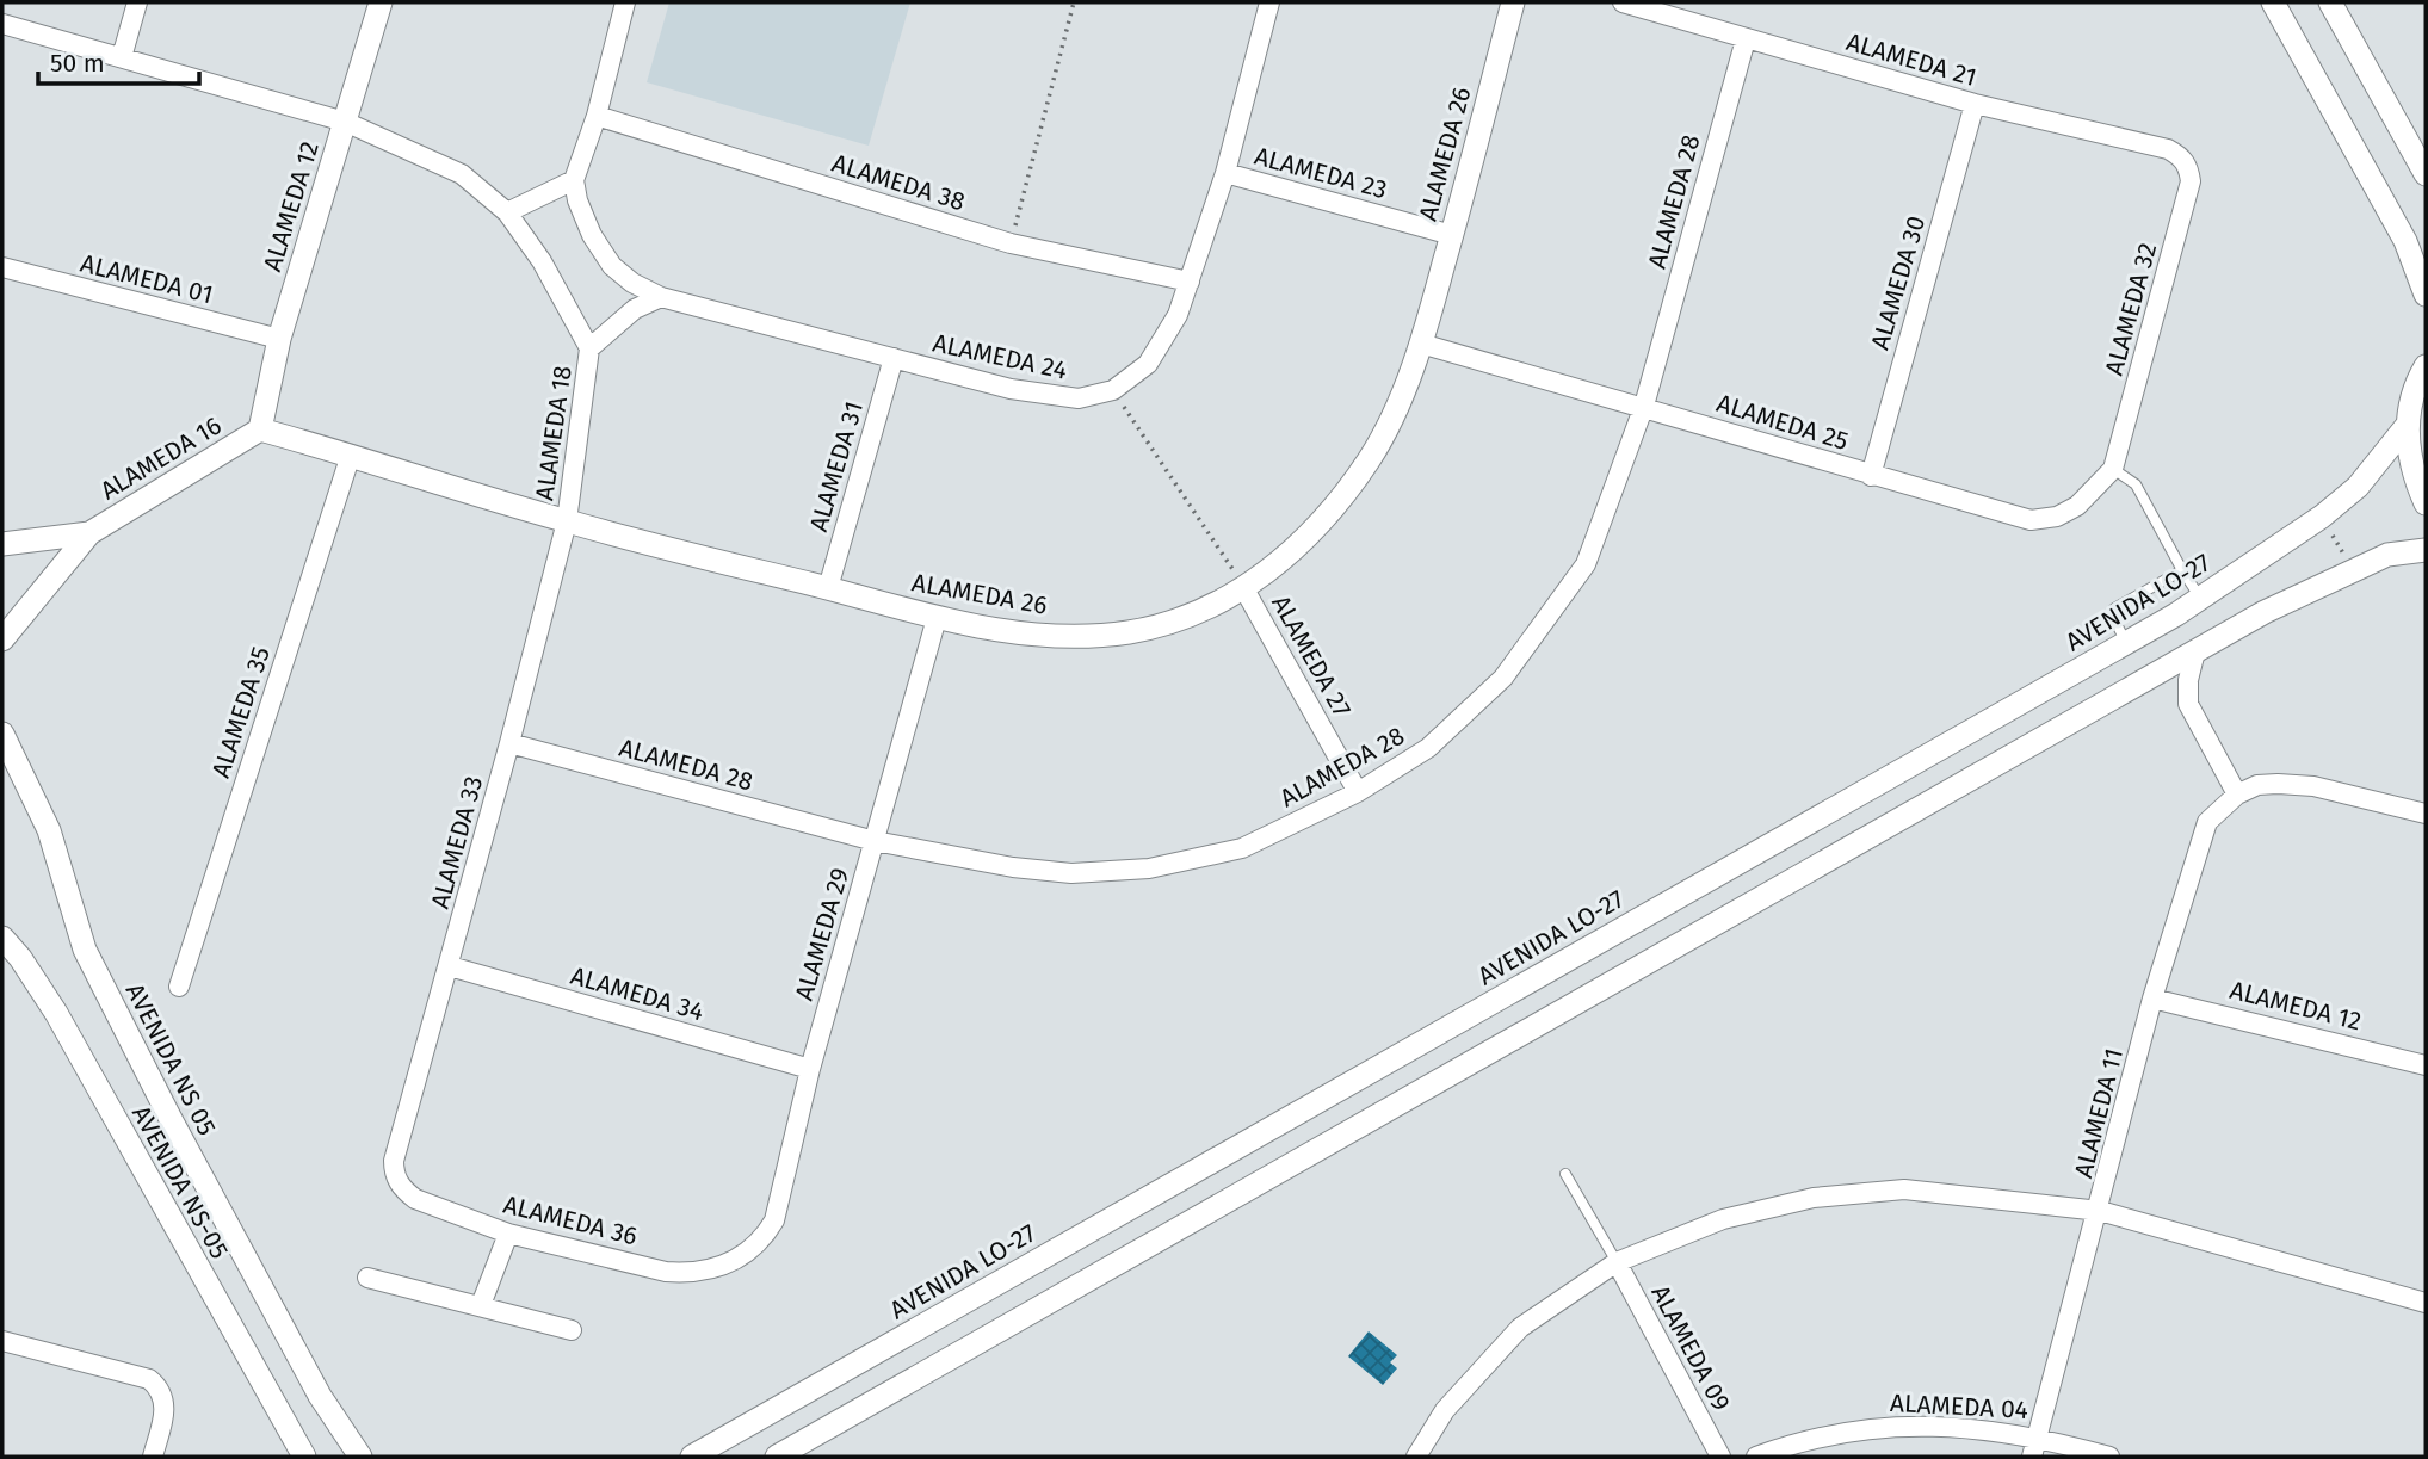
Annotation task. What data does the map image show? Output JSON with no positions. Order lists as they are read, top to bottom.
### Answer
{
  "streets": {
    "street": [
      "ALAMEDA 21",
      "ALAMEDA 26",
      "ALAMEDA 23",
      "ALAMEDA 38",
      "ALAMEDA 28",
      "ALAMEDA 12",
      "ALAMEDA 01",
      "ALAMEDA 30",
      "ALAMEDA 32",
      "ALAMEDA 24",
      "ALAMEDA 25",
      "ALAMEDA 18",
      "ALAMEDA 16",
      "ALAMEDA 31",
      "AVENIDA LO-27",
      "ALAMEDA 27",
      "ALAMEDA 35",
      "ALAMEDA 33",
      "ALAMEDA 29",
      "ALAMEDA 34",
      "AVENIDA NS 05",
      "ALAMEDA 11",
      "AVENIDA NS-05",
      "ALAMEDA 36",
      "ALAMEDA 09",
      "ALAMEDA 04"
    ]
  },
  "crossings": [
    ["ALAMEDA 21", "ALAMEDA 28"],
    ["ALAMEDA 21", "ALAMEDA 30"],
    ["ALAMEDA 21", "ALAMEDA 32"],
    ["ALAMEDA 26", "ALAMEDA 23"],
    ["ALAMEDA 26", "ALAMEDA 12"],
    ["ALAMEDA 26", "ALAMEDA 25"],
    ["ALAMEDA 26", "ALAMEDA 18"],
    ["ALAMEDA 26", "ALAMEDA 16"],
    ["ALAMEDA 26", "ALAMEDA 31"],
    ["ALAMEDA 26", "ALAMEDA 27"],
    ["ALAMEDA 26", "ALAMEDA 35"],
    ["ALAMEDA 26", "ALAMEDA 33"],
    ["ALAMEDA 26", "ALAMEDA 29"],
    ["ALAMEDA 23", "ALAMEDA 24"],
    ["ALAMEDA 38", "ALAMEDA 24"],
    ["ALAMEDA 28", "ALAMEDA 25"],
    ["ALAMEDA 28", "ALAMEDA 27"],
    ["ALAMEDA 28", "ALAMEDA 33"],
    ["ALAMEDA 28", "ALAMEDA 29"],
    ["ALAMEDA 12", "ALAMEDA 01"],
    ["ALAMEDA 12", "ALAMEDA 18"],
    ["ALAMEDA 12", "ALAMEDA 16"],
    ["ALAMEDA 12", "ALAMEDA 11"],
    ["ALAMEDA 30", "ALAMEDA 25"],
    ["ALAMEDA 32", "ALAMEDA 25"],
    ["ALAMEDA 24", "ALAMEDA 31"],
    ["ALAMEDA 18", "ALAMEDA 33"],
    ["ALAMEDA 33", "ALAMEDA 34"],
    ["ALAMEDA 33", "ALAMEDA 36"],
    ["ALAMEDA 29", "ALAMEDA 34"],
    ["ALAMEDA 29", "ALAMEDA 36"],
    ["ALAMEDA 11", "ALAMEDA 04"]
  ],
  "scale_bar": "50 m"
}
